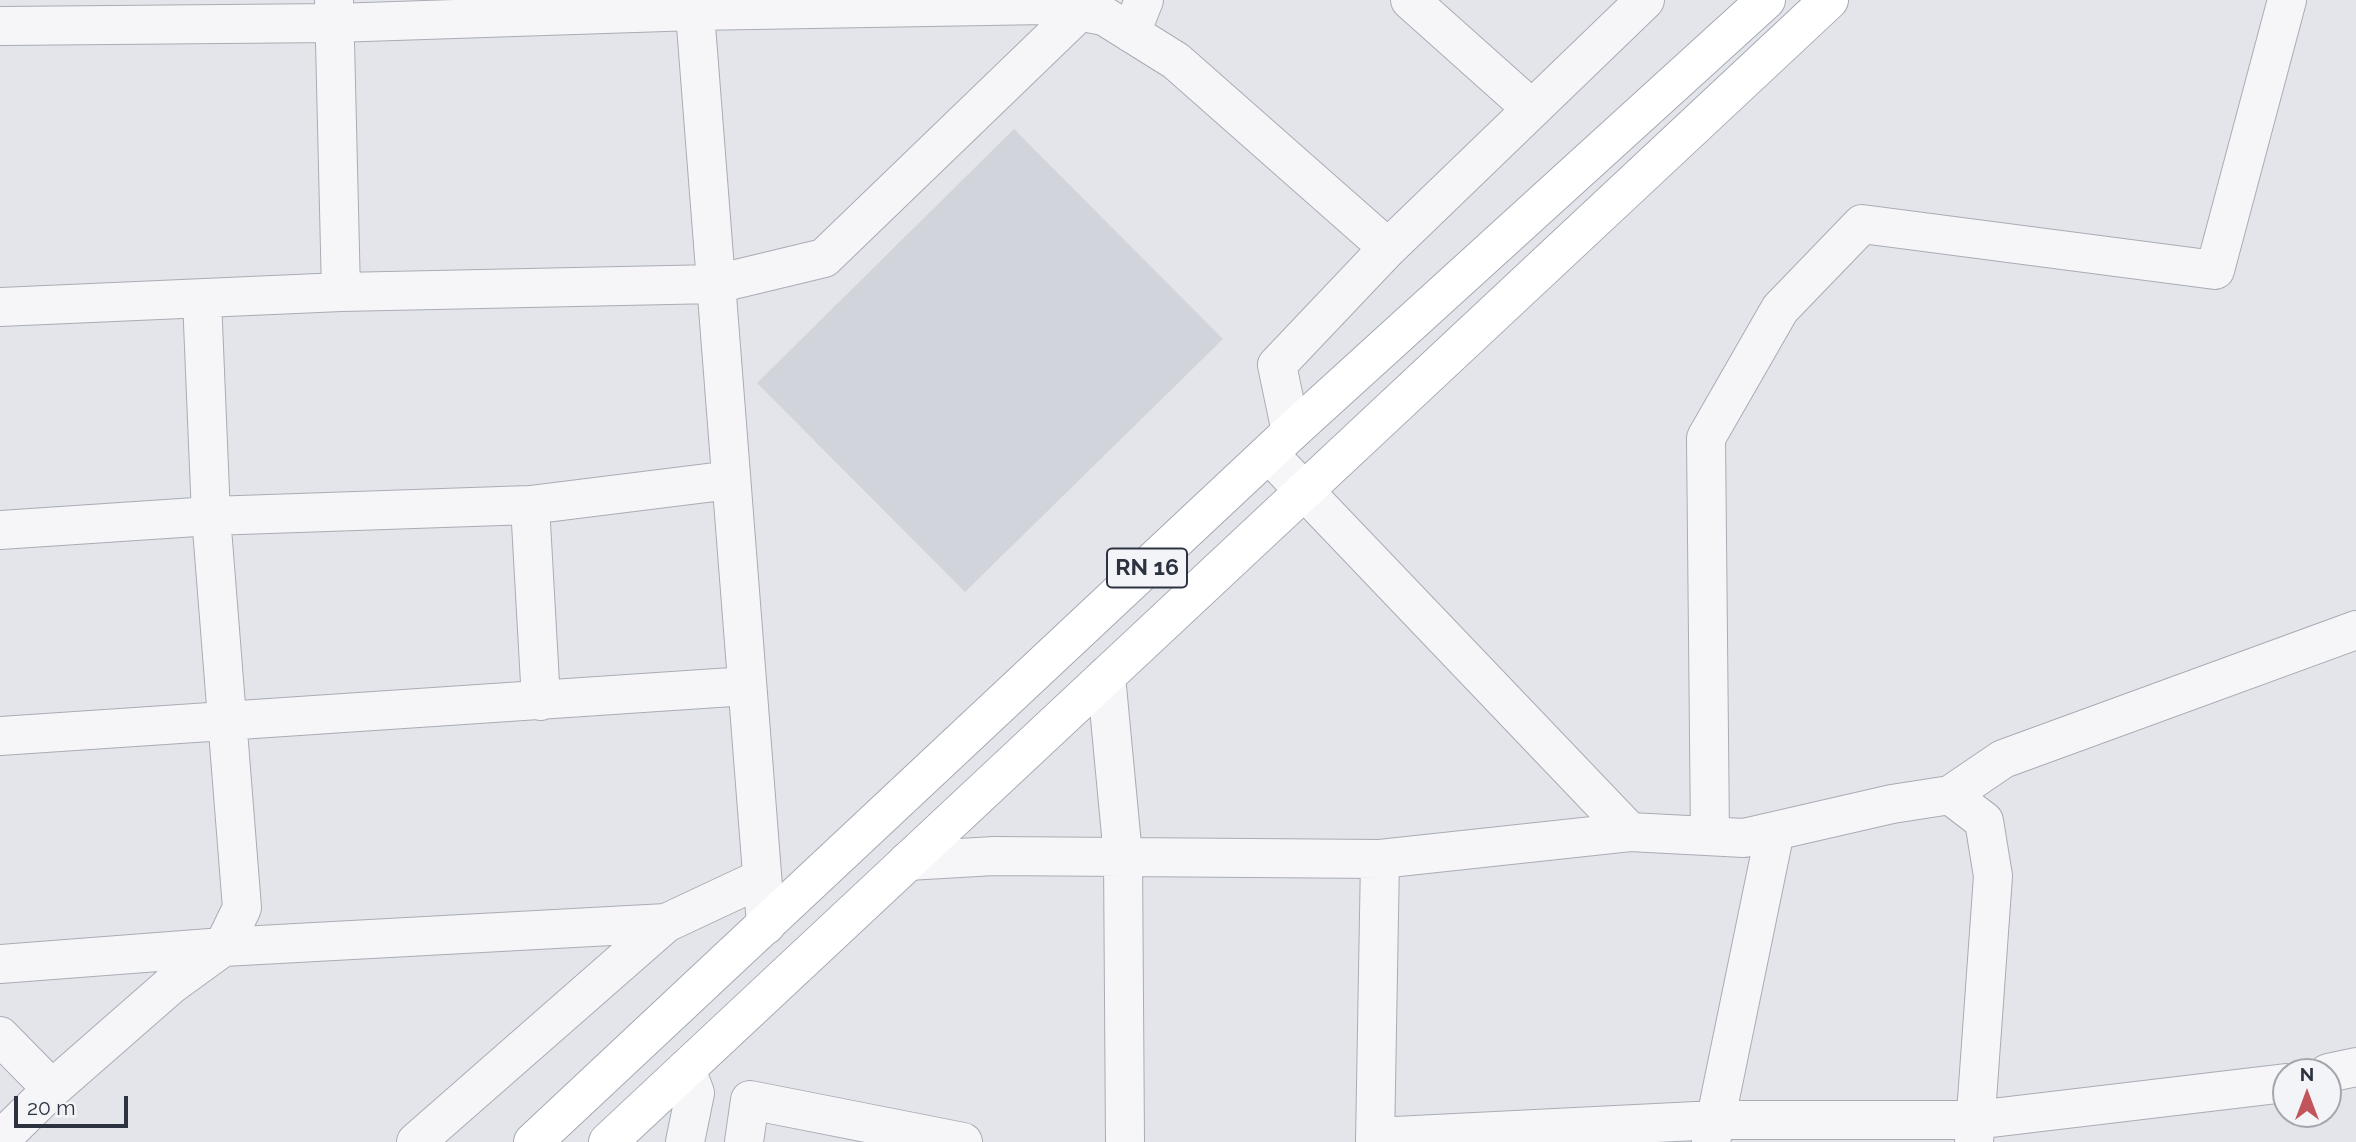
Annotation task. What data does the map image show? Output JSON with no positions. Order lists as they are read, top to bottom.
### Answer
{
  "streets": {
    "main road": ["RN 16"]
  },
  "scale_bar": "20 m",
  "north": "top"
}
